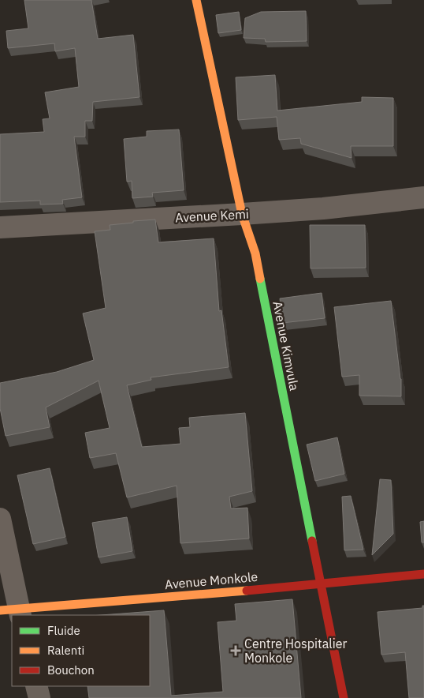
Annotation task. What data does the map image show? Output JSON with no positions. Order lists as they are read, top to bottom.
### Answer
{
  "streets": {
    "street": ["Avenue Kemi", "Avenue Kimvula", "Avenue Monkole"]
  },
  "crossings": [
    ["Avenue Kemi", "Avenue Kimvula"],
    ["Avenue Kimvula", "Avenue Monkole"]
  ],
  "places": {
    "health": ["Centre Hospitalier Monkole"]
  },
  "legend": ["Fluide", "Ralenti", "Bouchon"]
}
